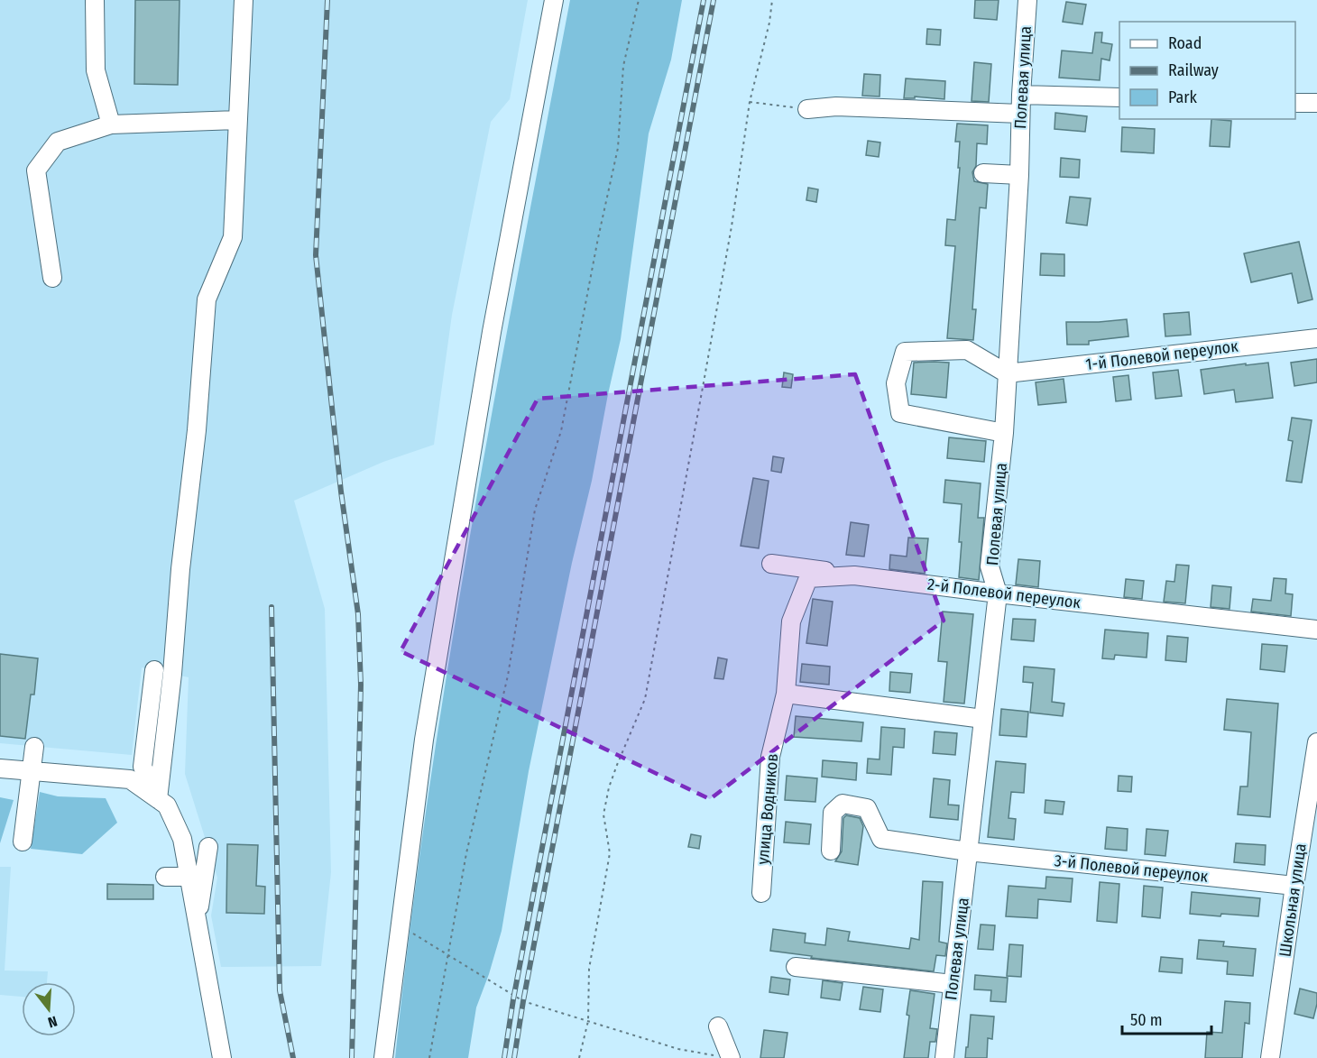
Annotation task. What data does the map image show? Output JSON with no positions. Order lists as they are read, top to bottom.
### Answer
{
  "streets": {
    "street": [
      "Полевая улица",
      "1-й Полевой переулок",
      "2-й Полевой переулок",
      "улица Водников",
      "3-й Полевой переулок",
      "Школьная улица"
    ]
  },
  "crossings": [
    ["Полевая улица", "1-й Полевой переулок"],
    ["Полевая улица", "2-й Полевой переулок"],
    ["Полевая улица", "3-й Полевой переулок"],
    ["2-й Полевой переулок", "улица Водников"],
    ["3-й Полевой переулок", "Школьная улица"]
  ],
  "legend": ["Road", "Railway", "Park"],
  "scale_bar": "50 m",
  "north": "bottom"
}
